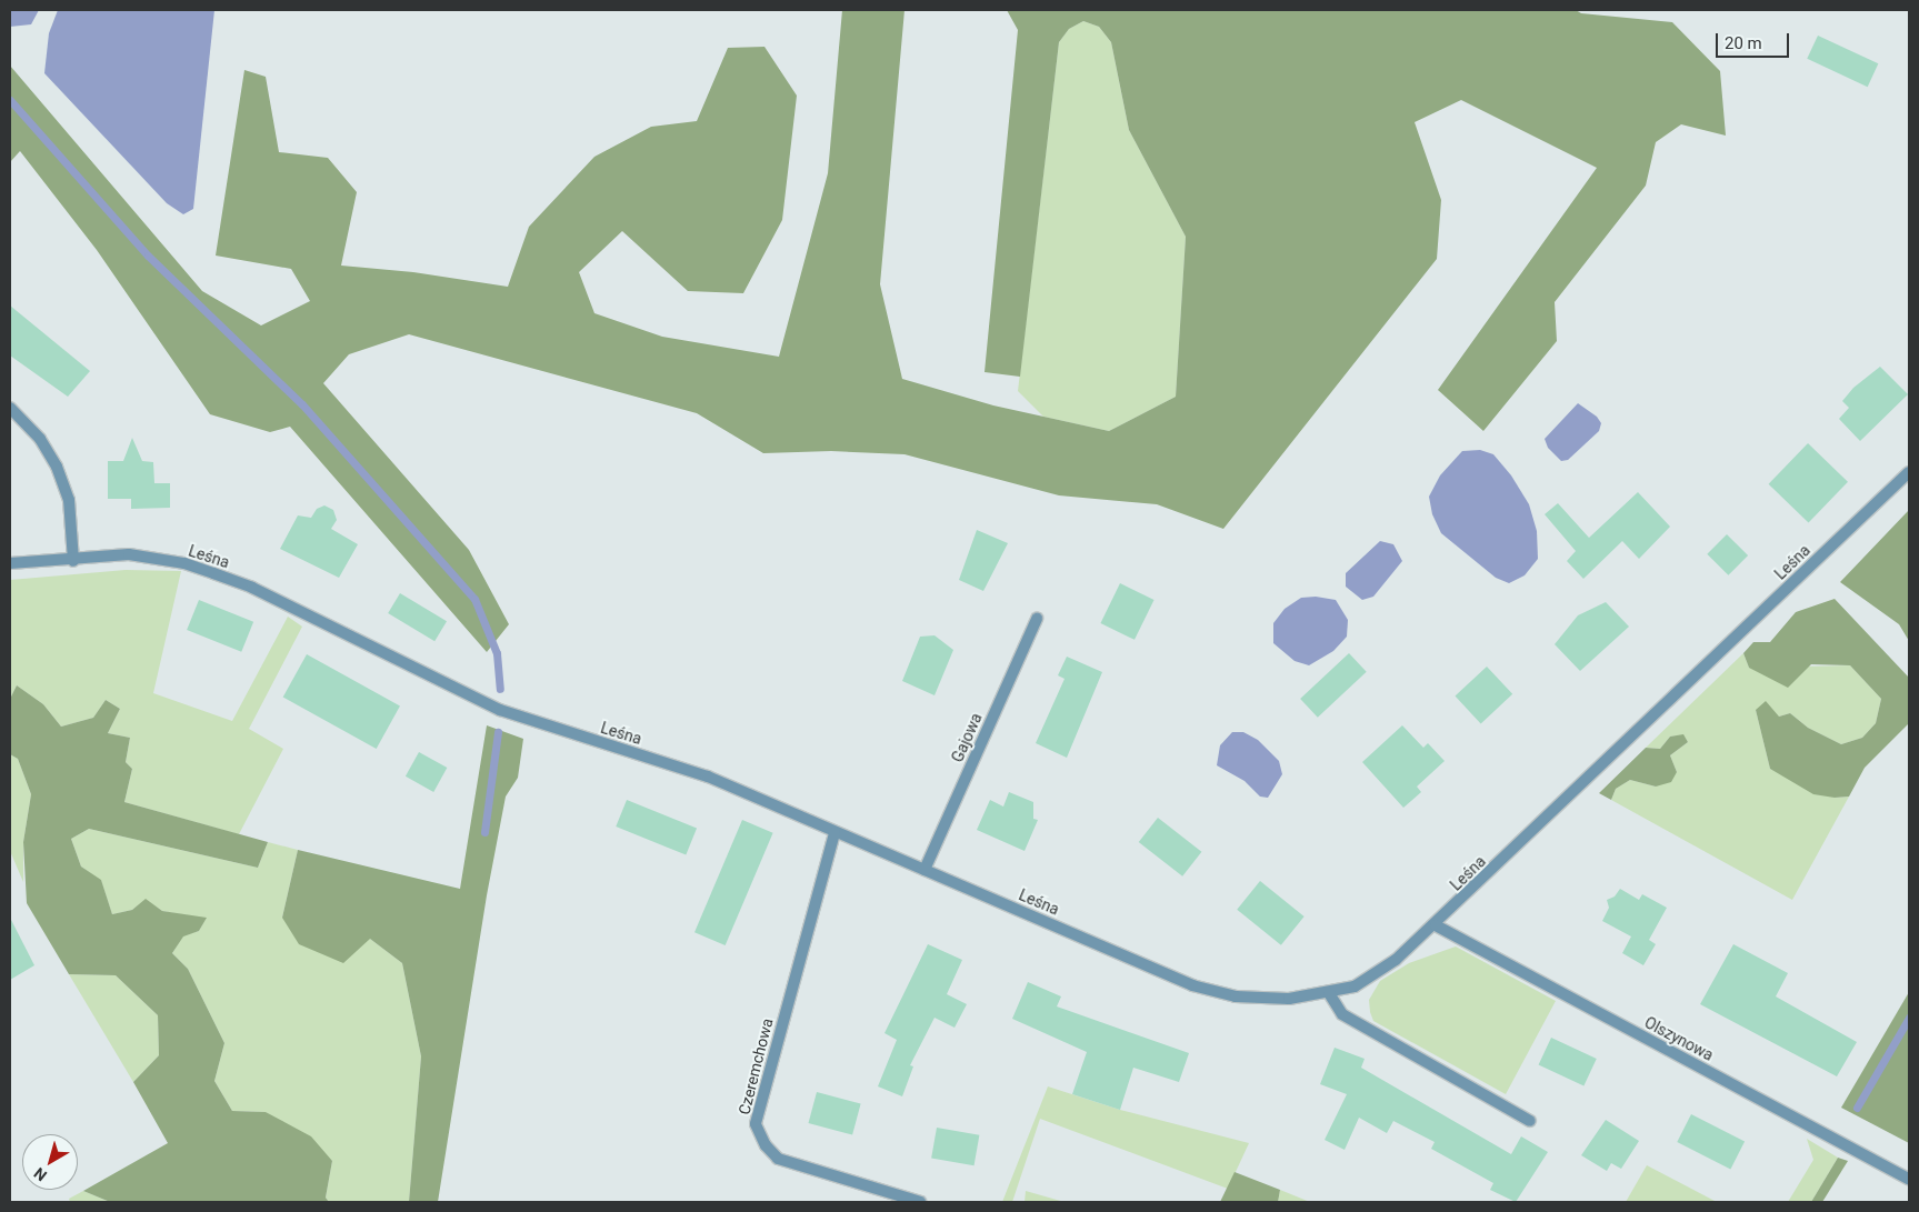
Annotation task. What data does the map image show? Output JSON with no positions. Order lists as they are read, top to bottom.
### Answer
{
  "streets": {
    "street": [
      "Leśna",
      "Gajowa",
      "Olszynowa",
      "Czeremchowa"
    ]
  },
  "crossings": [
    ["Leśna", "Gajowa"],
    ["Leśna", "Olszynowa"],
    ["Leśna", "Czeremchowa"]
  ],
  "scale_bar": "20 m",
  "north": "bottom left"
}
